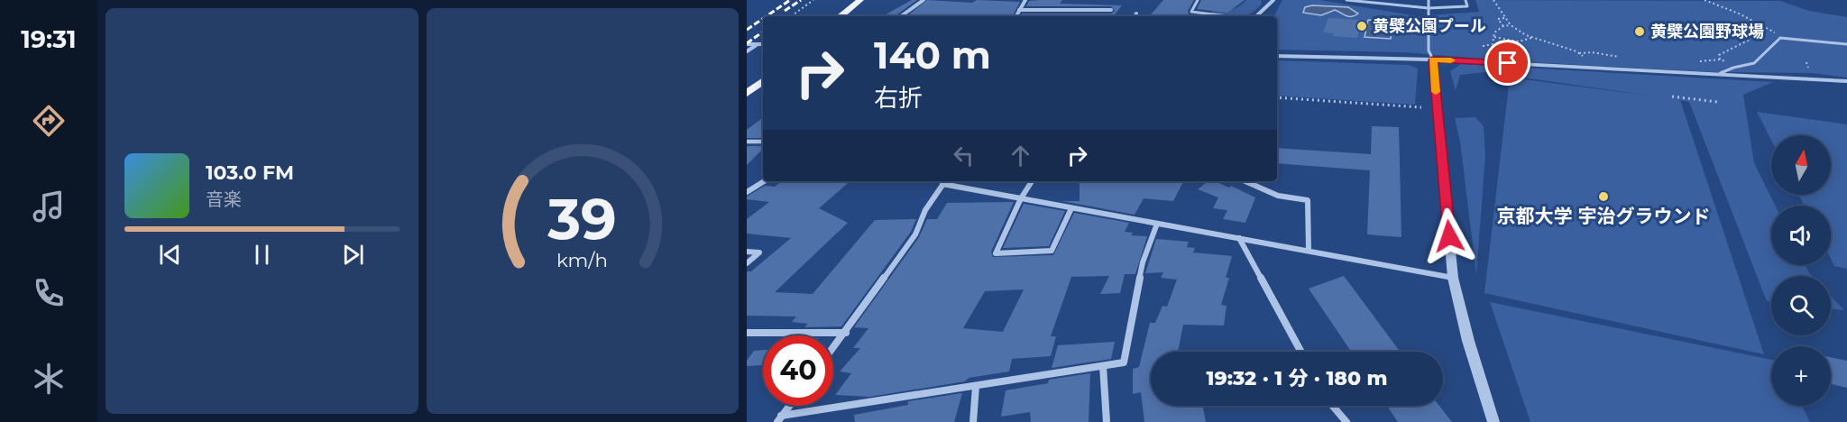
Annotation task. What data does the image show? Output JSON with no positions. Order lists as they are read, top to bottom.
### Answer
{
  "places": ["黄檗公園プール", "黄檗公園野球場", "京都大学 宇治グラウンド"],
  "north": "top",
  "page": {
    "tabs": "19:31",
    "turn": ["140 m", "右折"],
    "map_buttons": "+",
    "song": ["103.0 FM", "音楽"],
    "limit": "40",
    "trip": "19:32 · 1 分 · 180 m",
    "gauge": ["39", "km/h"]
  }
}
